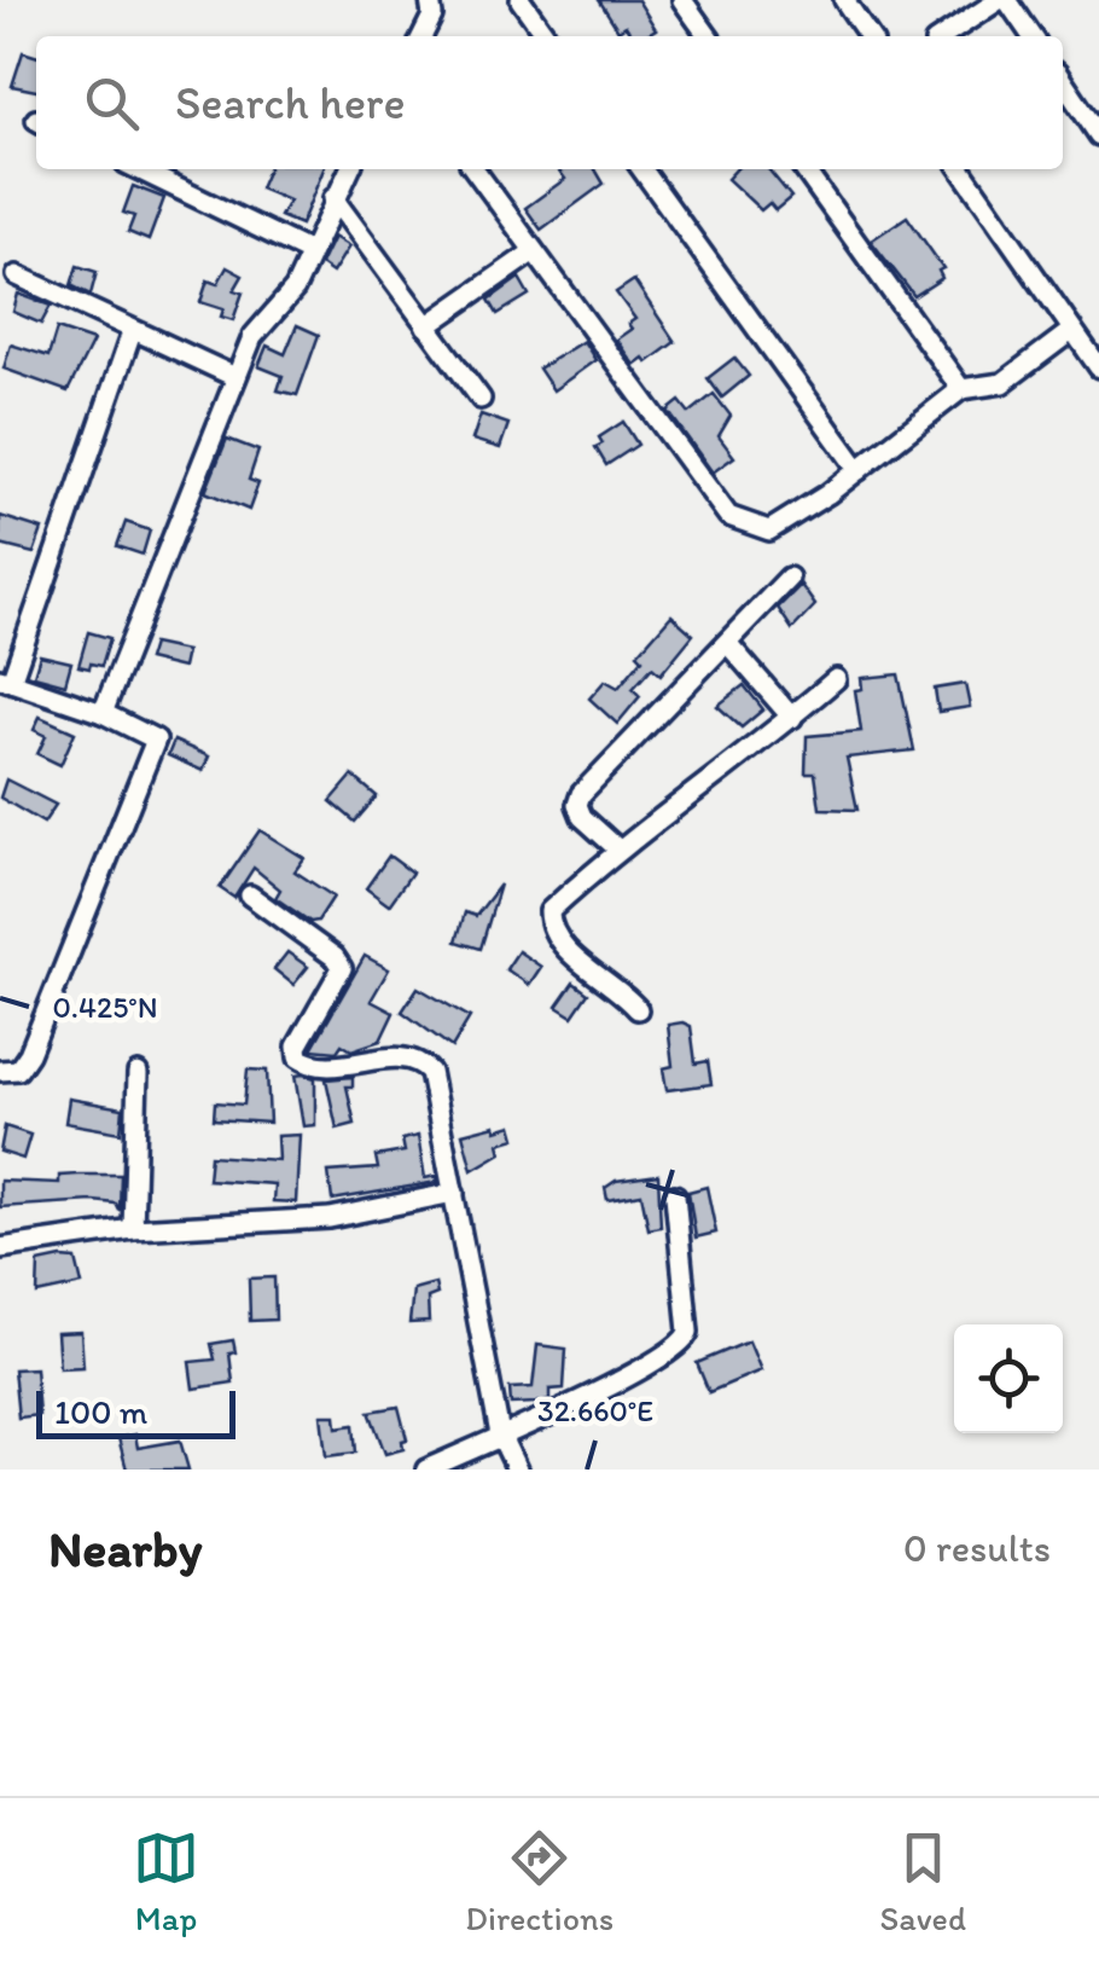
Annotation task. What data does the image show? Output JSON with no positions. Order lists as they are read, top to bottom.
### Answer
{
  "scale_bar": "100 m",
  "page": {
    "search": "Search here",
    "scale": "100 m",
    "heading": ["Nearby", "0 results"],
    "nav": ["Map", "Directions", "Saved"]
  },
  "coordinates": ["0.425°N", "32.660°E"]
}
